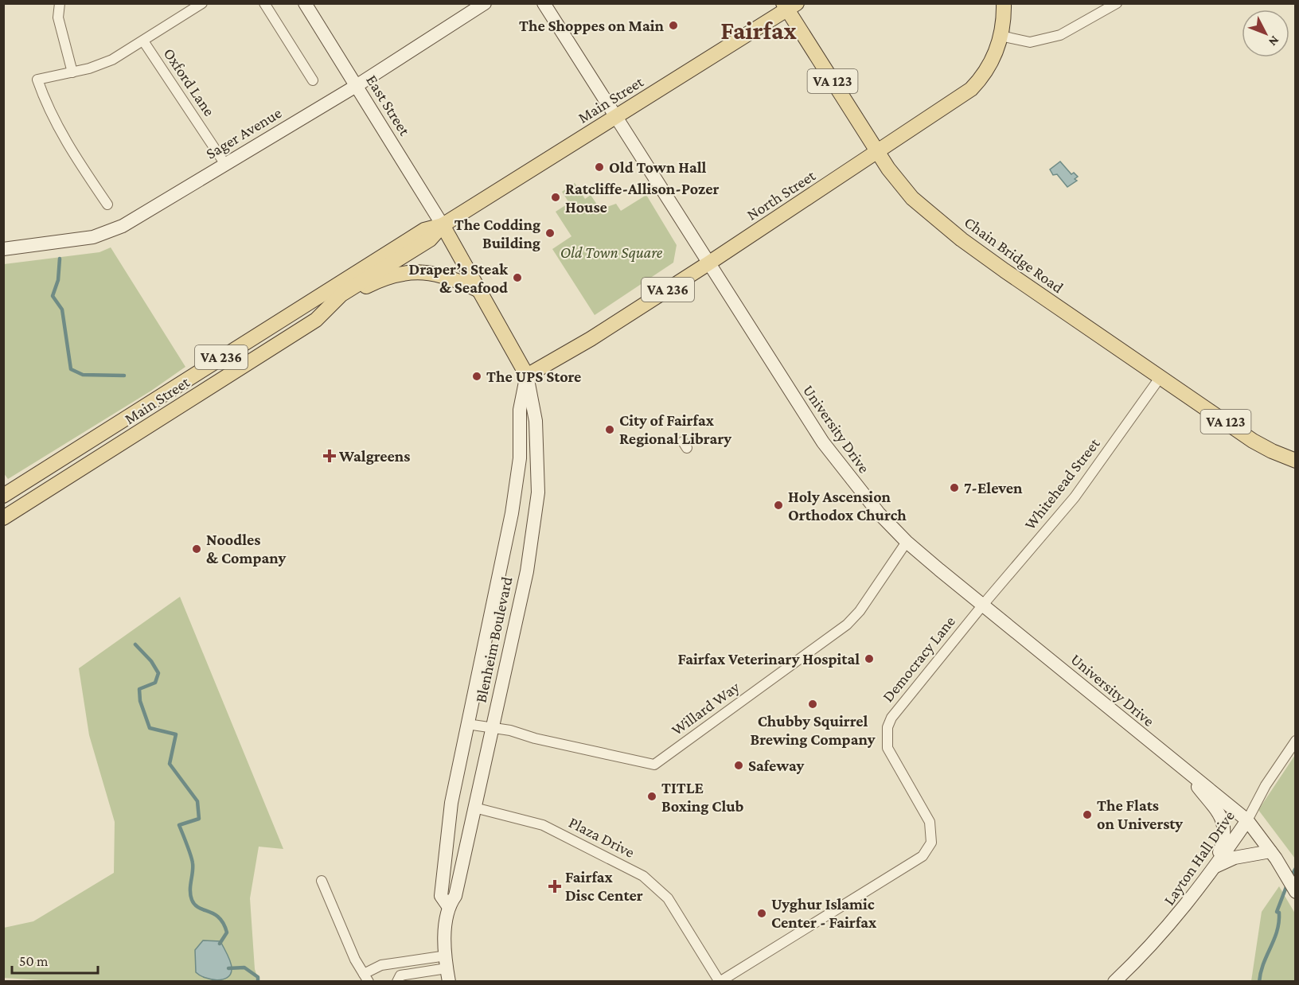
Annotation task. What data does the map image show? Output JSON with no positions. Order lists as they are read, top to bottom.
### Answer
{
  "streets": {
    "main road": [
      "VA 123",
      "Main Street",
      "North Street",
      "Chain Bridge Road",
      "VA 236",
      "Blenheim Boulevard"
    ],
    "street": [
      "Oxford Lane",
      "East Street",
      "Sager Avenue",
      "University Drive",
      "Whitehead Street",
      "Democracy Lane",
      "Willard Way",
      "Plaza Drive",
      "Layton Hall Drive"
    ]
  },
  "crossings": [
    ["Oxford Lane", "Sager Avenue"],
    ["Main Street", "East Street"],
    ["Main Street", "Chain Bridge Road"],
    ["Main Street", "VA 236"],
    ["Main Street", "University Drive"],
    ["Main Street", "Blenheim Boulevard"],
    ["East Street", "Sager Avenue"],
    ["East Street", "Blenheim Boulevard"],
    ["North Street", "Chain Bridge Road"],
    ["North Street", "University Drive"],
    ["North Street", "Blenheim Boulevard"],
    ["Chain Bridge Road", "Whitehead Street"],
    ["VA 236", "Blenheim Boulevard"],
    ["University Drive", "Whitehead Street"],
    ["University Drive", "Democracy Lane"],
    ["University Drive", "Willard Way"],
    ["University Drive", "Layton Hall Drive"],
    ["Whitehead Street", "Democracy Lane"],
    ["Blenheim Boulevard", "Willard Way"],
    ["Blenheim Boulevard", "Plaza Drive"],
    ["Democracy Lane", "Plaza Drive"]
  ],
  "districts": ["Fairfax"],
  "parks": ["Old Town Square"],
  "places": {
    "other": [
      "The Shoppes on Main",
      "Old Town Hall",
      "Ratcliffe-Allison-Pozer House",
      "The Codding Building",
      "Draper’s Steak & Seafood",
      "The UPS Store",
      "City of Fairfax Regional Library",
      "7-Eleven",
      "Holy Ascension Orthodox Church",
      "Noodles & Company",
      "Fairfax Veterinary Hospital",
      "Chubby Squirrel Brewing Company",
      "Safeway",
      "TITLE Boxing Club",
      "The Flats on Universty",
      "Uyghur Islamic Center - Fairfax"
    ],
    "health": ["Walgreens", "Fairfax Disc Center"]
  },
  "scale_bar": "50 m",
  "north": "bottom right"
}
